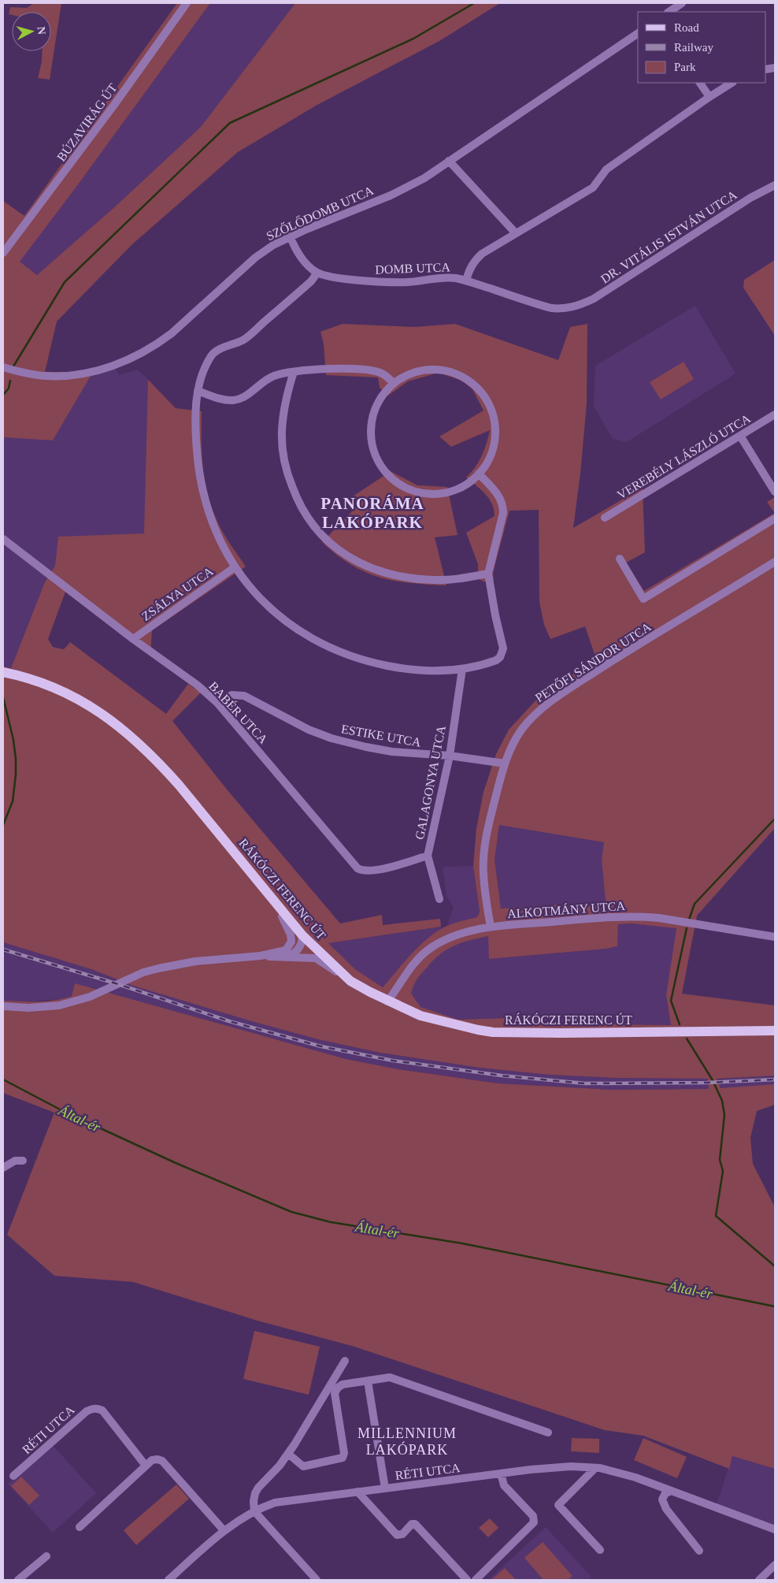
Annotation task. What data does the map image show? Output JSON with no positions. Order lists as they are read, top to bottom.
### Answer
{
  "streets": {
    "main road": ["RÁKÓCZI FERENC ÚT"],
    "street": [
      "BÚZAVIRÁG ÚT",
      "SZŐLŐDOMB UTCA",
      "DR. VITÁLIS ISTVÁN UTCA",
      "DOMB UTCA",
      "VEREBÉLY LÁSZLÓ UTCA",
      "ZSÁLYA UTCA",
      "PETŐFI SÁNDOR UTCA",
      "BABÉR UTCA",
      "ESTIKE UTCA",
      "GALAGONYA UTCA",
      "ALKOTMÁNY UTCA",
      "RÉTI UTCA"
    ]
  },
  "crossings": [
    ["SZŐLŐDOMB UTCA", "DOMB UTCA"],
    ["DR. VITÁLIS ISTVÁN UTCA", "DOMB UTCA"],
    ["ZSÁLYA UTCA", "BABÉR UTCA"],
    ["PETŐFI SÁNDOR UTCA", "ESTIKE UTCA"],
    ["PETŐFI SÁNDOR UTCA", "ALKOTMÁNY UTCA"],
    ["BABÉR UTCA", "ESTIKE UTCA"],
    ["BABÉR UTCA", "GALAGONYA UTCA"],
    ["ESTIKE UTCA", "GALAGONYA UTCA"],
    ["RÁKÓCZI FERENC ÚT", "ALKOTMÁNY UTCA"]
  ],
  "districts": ["PANORÁMA LAKÓPARK", "MILLENNIUM LAKÓPARK"],
  "water": ["Által-ér"],
  "legend": ["Road", "Railway", "Park"],
  "north": "right"
}
